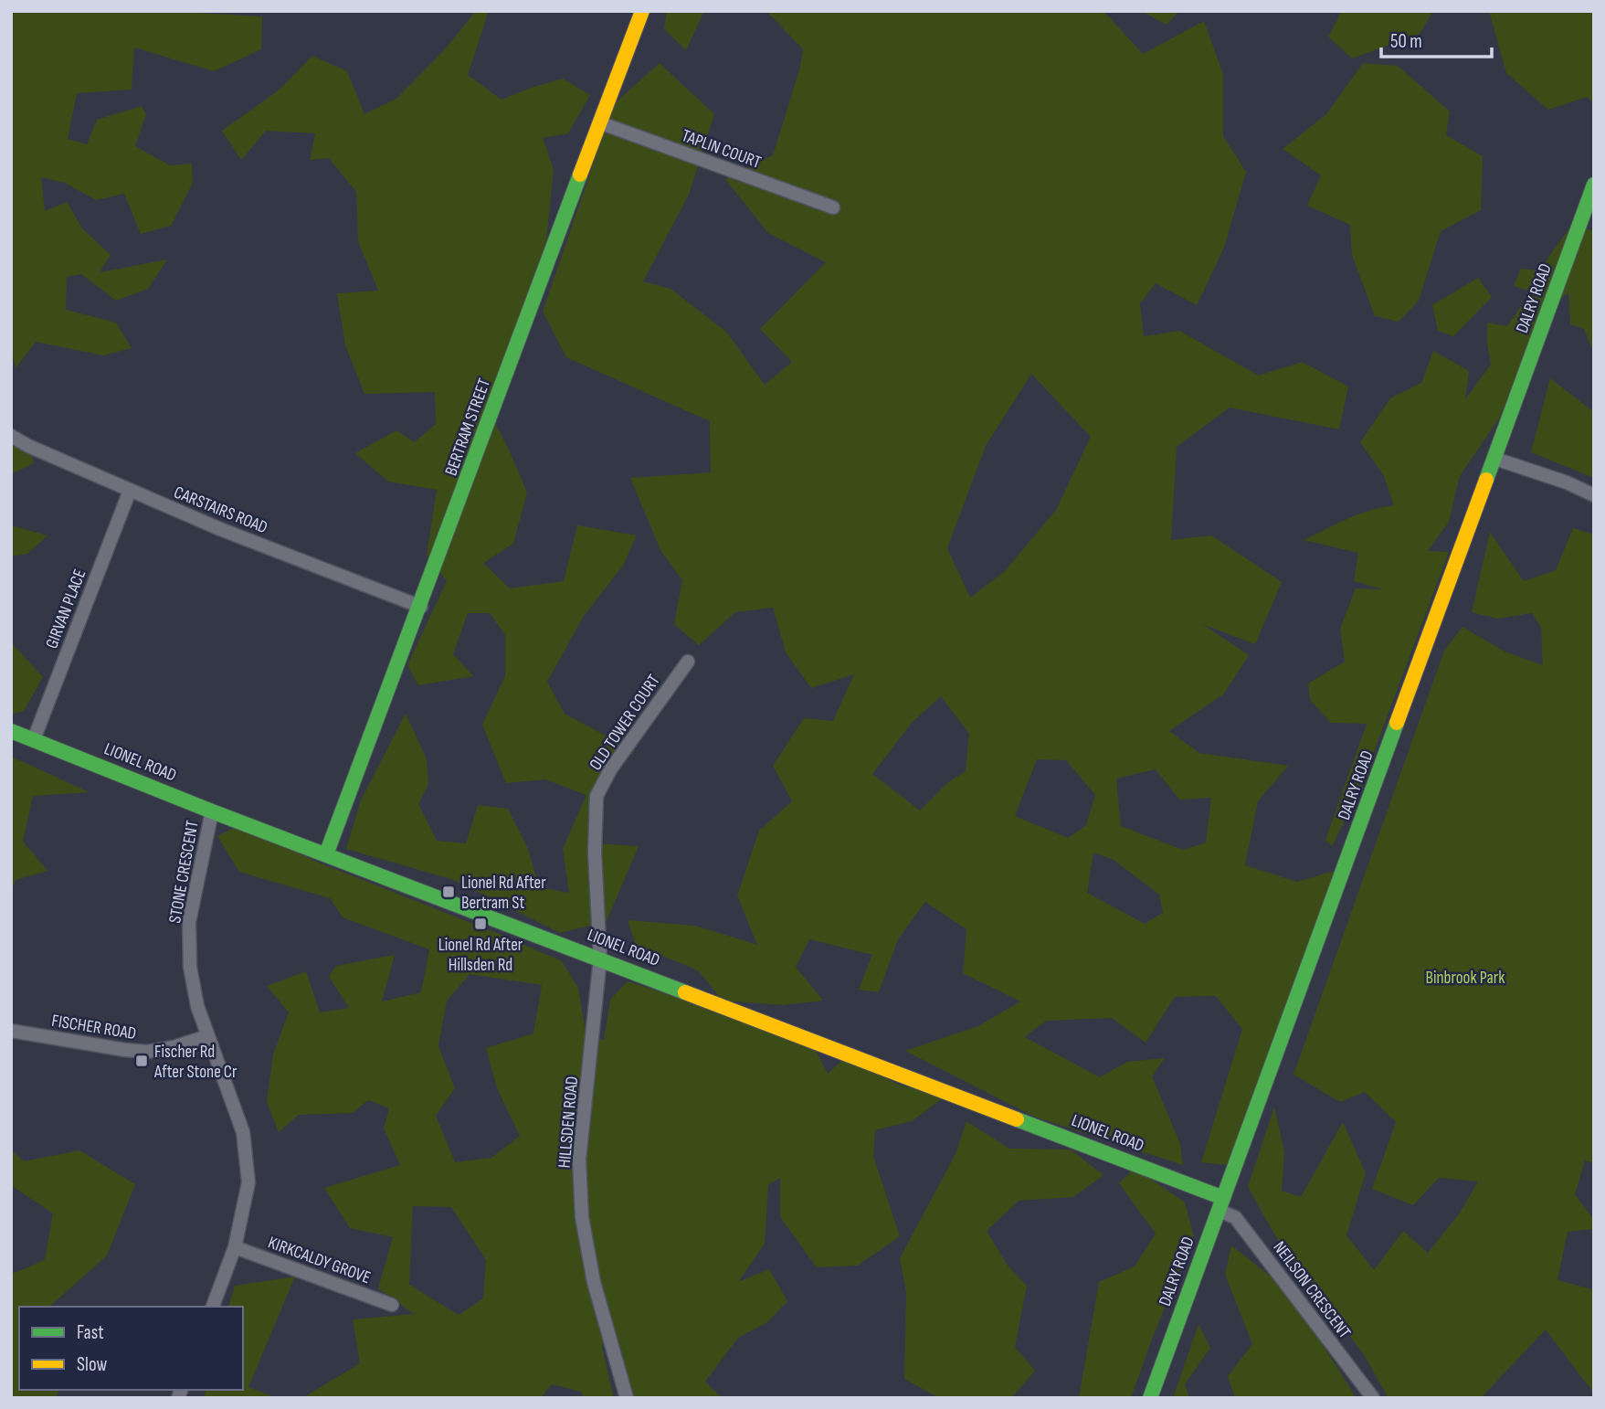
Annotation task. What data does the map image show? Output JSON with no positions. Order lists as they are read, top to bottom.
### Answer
{
  "streets": {
    "street": [
      "TAPLIN COURT",
      "DALRY ROAD",
      "BERTRAM STREET",
      "CARSTAIRS ROAD",
      "GIRVAN PLACE",
      "OLD TOWER COURT",
      "LIONEL ROAD",
      "STONE CRESCENT",
      "FISCHER ROAD",
      "HILLSDEN ROAD",
      "KIRKCALDY GROVE",
      "NEILSON CRESCENT"
    ]
  },
  "crossings": [
    ["TAPLIN COURT", "BERTRAM STREET"],
    ["DALRY ROAD", "LIONEL ROAD"],
    ["DALRY ROAD", "NEILSON CRESCENT"],
    ["BERTRAM STREET", "CARSTAIRS ROAD"],
    ["BERTRAM STREET", "LIONEL ROAD"],
    ["CARSTAIRS ROAD", "GIRVAN PLACE"],
    ["GIRVAN PLACE", "LIONEL ROAD"],
    ["OLD TOWER COURT", "LIONEL ROAD"],
    ["OLD TOWER COURT", "HILLSDEN ROAD"],
    ["LIONEL ROAD", "STONE CRESCENT"],
    ["LIONEL ROAD", "HILLSDEN ROAD"],
    ["LIONEL ROAD", "NEILSON CRESCENT"],
    ["STONE CRESCENT", "FISCHER ROAD"],
    ["STONE CRESCENT", "KIRKCALDY GROVE"]
  ],
  "parks": ["Binbrook Park"],
  "places": {
    "transit": ["Lionel Rd After Bertram St", "Lionel Rd After Hillsden Rd", "Fischer Rd After Stone Cr"]
  },
  "legend": ["Fast", "Slow"],
  "scale_bar": "50 m"
}
